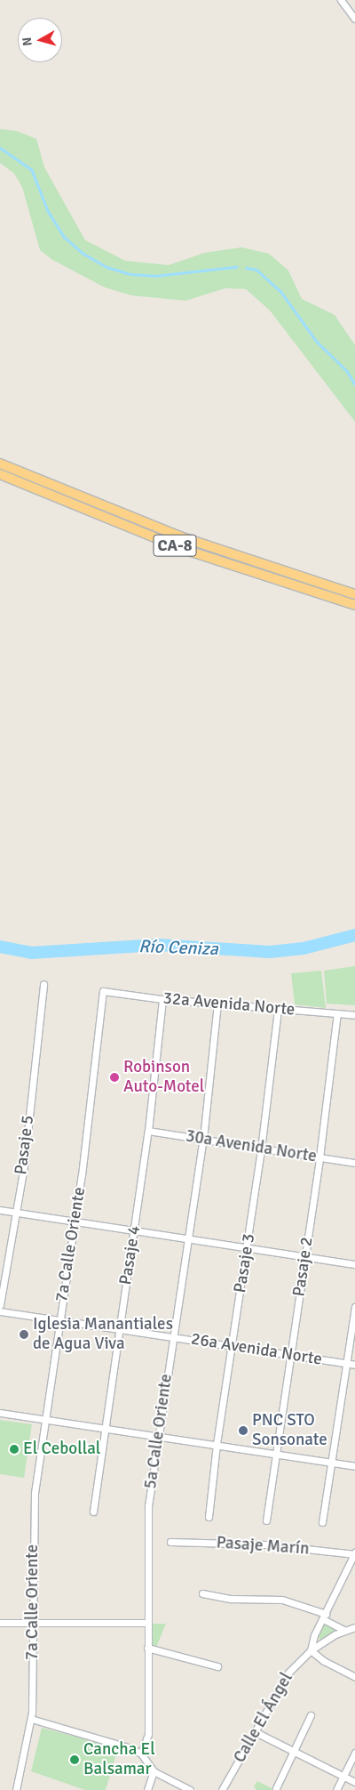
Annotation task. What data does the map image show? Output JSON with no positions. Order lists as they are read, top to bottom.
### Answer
{
  "streets": {
    "highway": ["CA-8"],
    "street": [
      "32a Avenida Norte",
      "Pasaje 5",
      "30a Avenida Norte",
      "7a Calle Oriente",
      "Pasaje 4",
      "Pasaje 3",
      "Pasaje 2",
      "26a Avenida Norte",
      "5a Calle Oriente",
      "Pasaje Marín",
      "Calle El Ángel"
    ]
  },
  "crossings": [
    ["32a Avenida Norte", "7a Calle Oriente"],
    ["32a Avenida Norte", "Pasaje 4"],
    ["32a Avenida Norte", "Pasaje 3"],
    ["32a Avenida Norte", "Pasaje 2"],
    ["32a Avenida Norte", "5a Calle Oriente"],
    ["30a Avenida Norte", "Pasaje 4"],
    ["30a Avenida Norte", "Pasaje 3"],
    ["30a Avenida Norte", "Pasaje 2"],
    ["30a Avenida Norte", "5a Calle Oriente"],
    ["7a Calle Oriente", "26a Avenida Norte"],
    ["Pasaje 4", "26a Avenida Norte"],
    ["Pasaje 3", "26a Avenida Norte"],
    ["Pasaje 2", "26a Avenida Norte"],
    ["26a Avenida Norte", "5a Calle Oriente"]
  ],
  "water": ["Río Ceniza"],
  "places": [
    "Robinson Auto-Motel",
    "Iglesia Manantiales de Agua Viva",
    "PNC STO Sonsonate",
    "El Cebollal",
    "Cancha El Balsamar"
  ],
  "north": "left"
}
